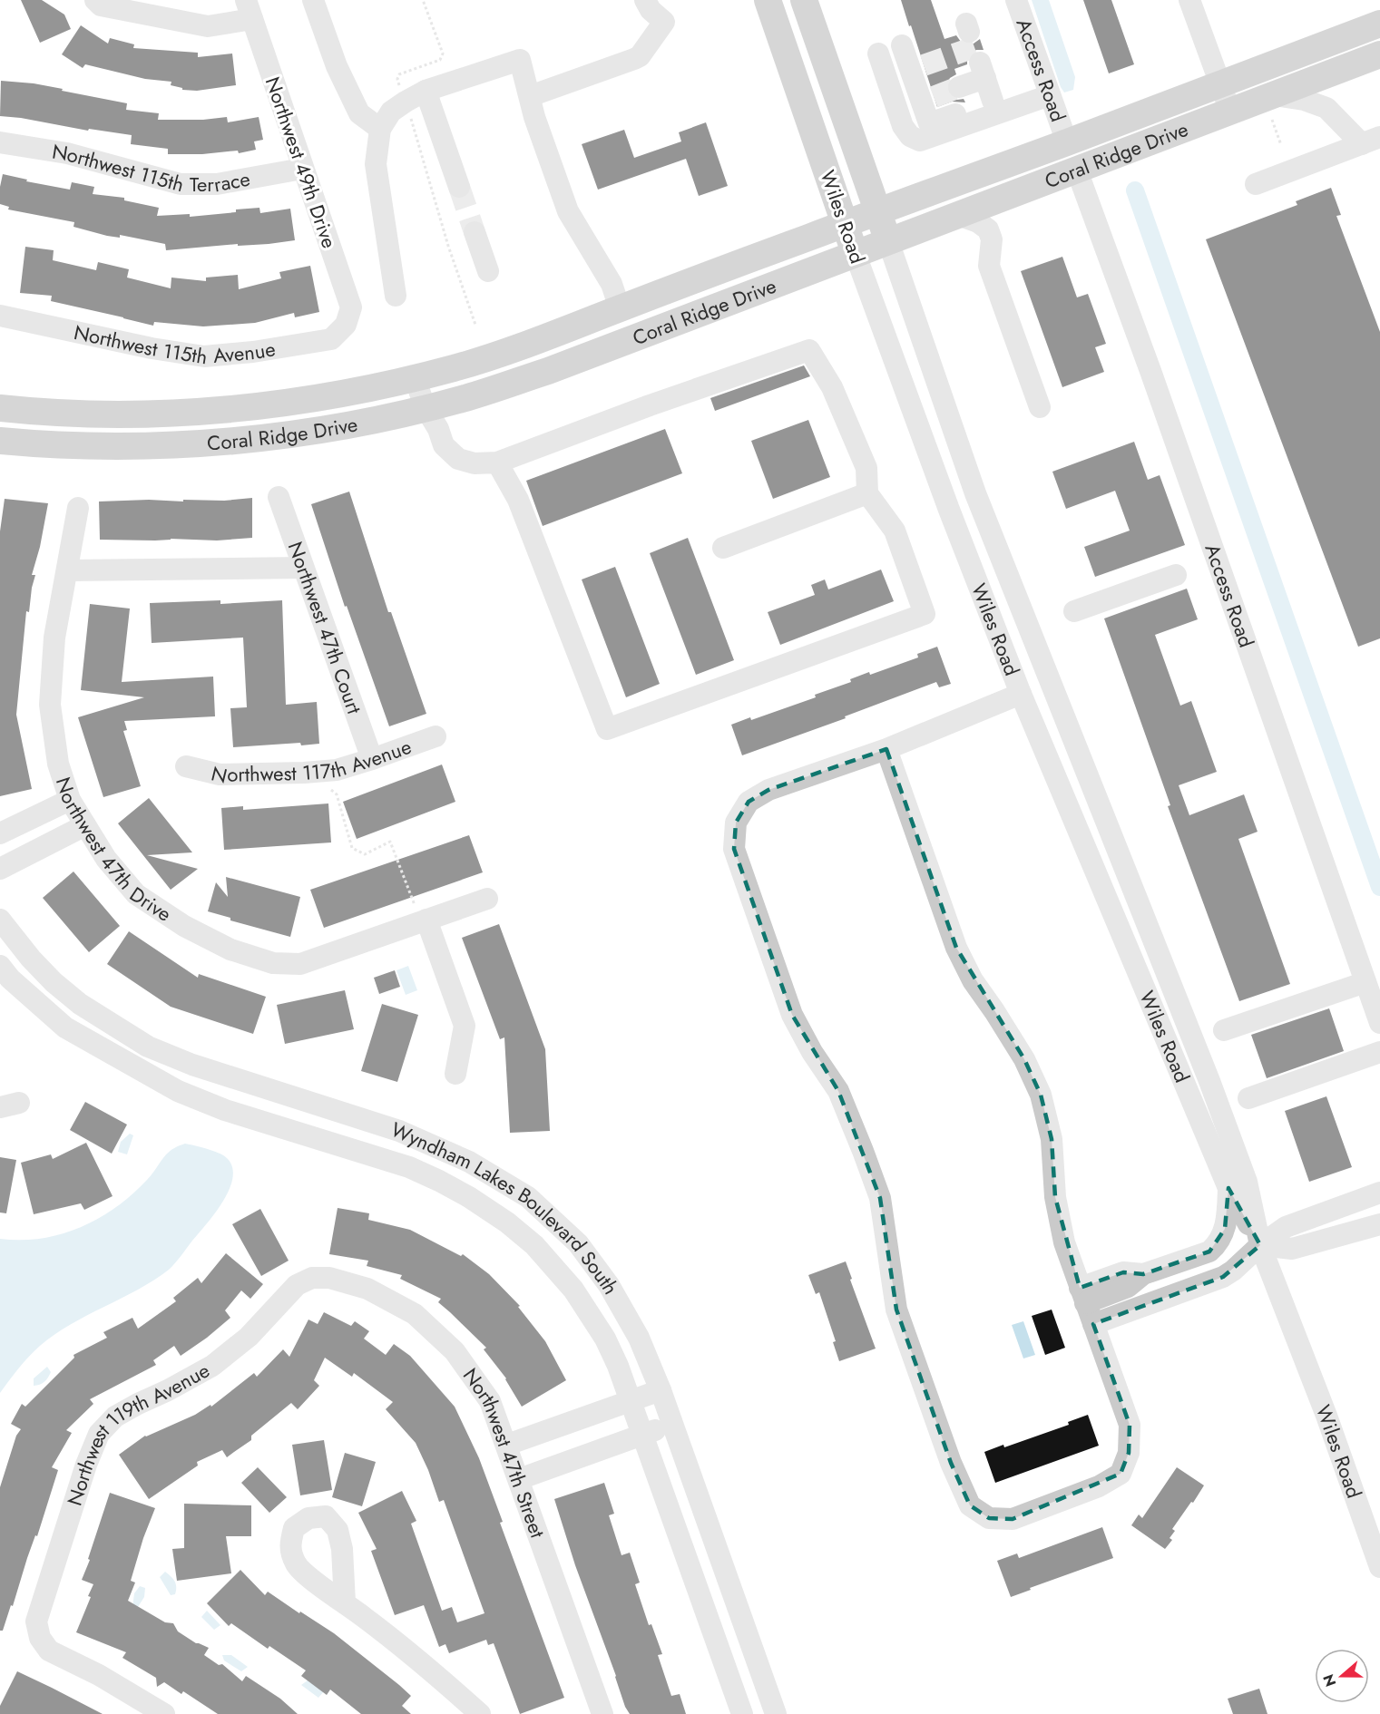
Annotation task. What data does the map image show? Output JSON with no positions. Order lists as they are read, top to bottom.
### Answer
{
  "streets": {
    "main road": ["Coral Ridge Drive", "Wiles Road"],
    "street": [
      "Access Road",
      "Northwest 49th Drive",
      "Northwest 115th Terrace",
      "Northwest 115th Avenue",
      "Northwest 47th Court",
      "Northwest 117th Avenue",
      "Northwest 47th Drive",
      "Wyndham Lakes Boulevard South",
      "Northwest 119th Avenue",
      "Northwest 47th Street"
    ]
  },
  "crossings": [
    ["Access Road", "Coral Ridge Drive"],
    ["Coral Ridge Drive", "Wiles Road"],
    ["Northwest 49th Drive", "Northwest 115th Terrace"],
    ["Northwest 49th Drive", "Northwest 115th Avenue"],
    ["Northwest 47th Court", "Northwest 117th Avenue"],
    ["Northwest 119th Avenue", "Northwest 47th Street"]
  ],
  "north": "left"
}
